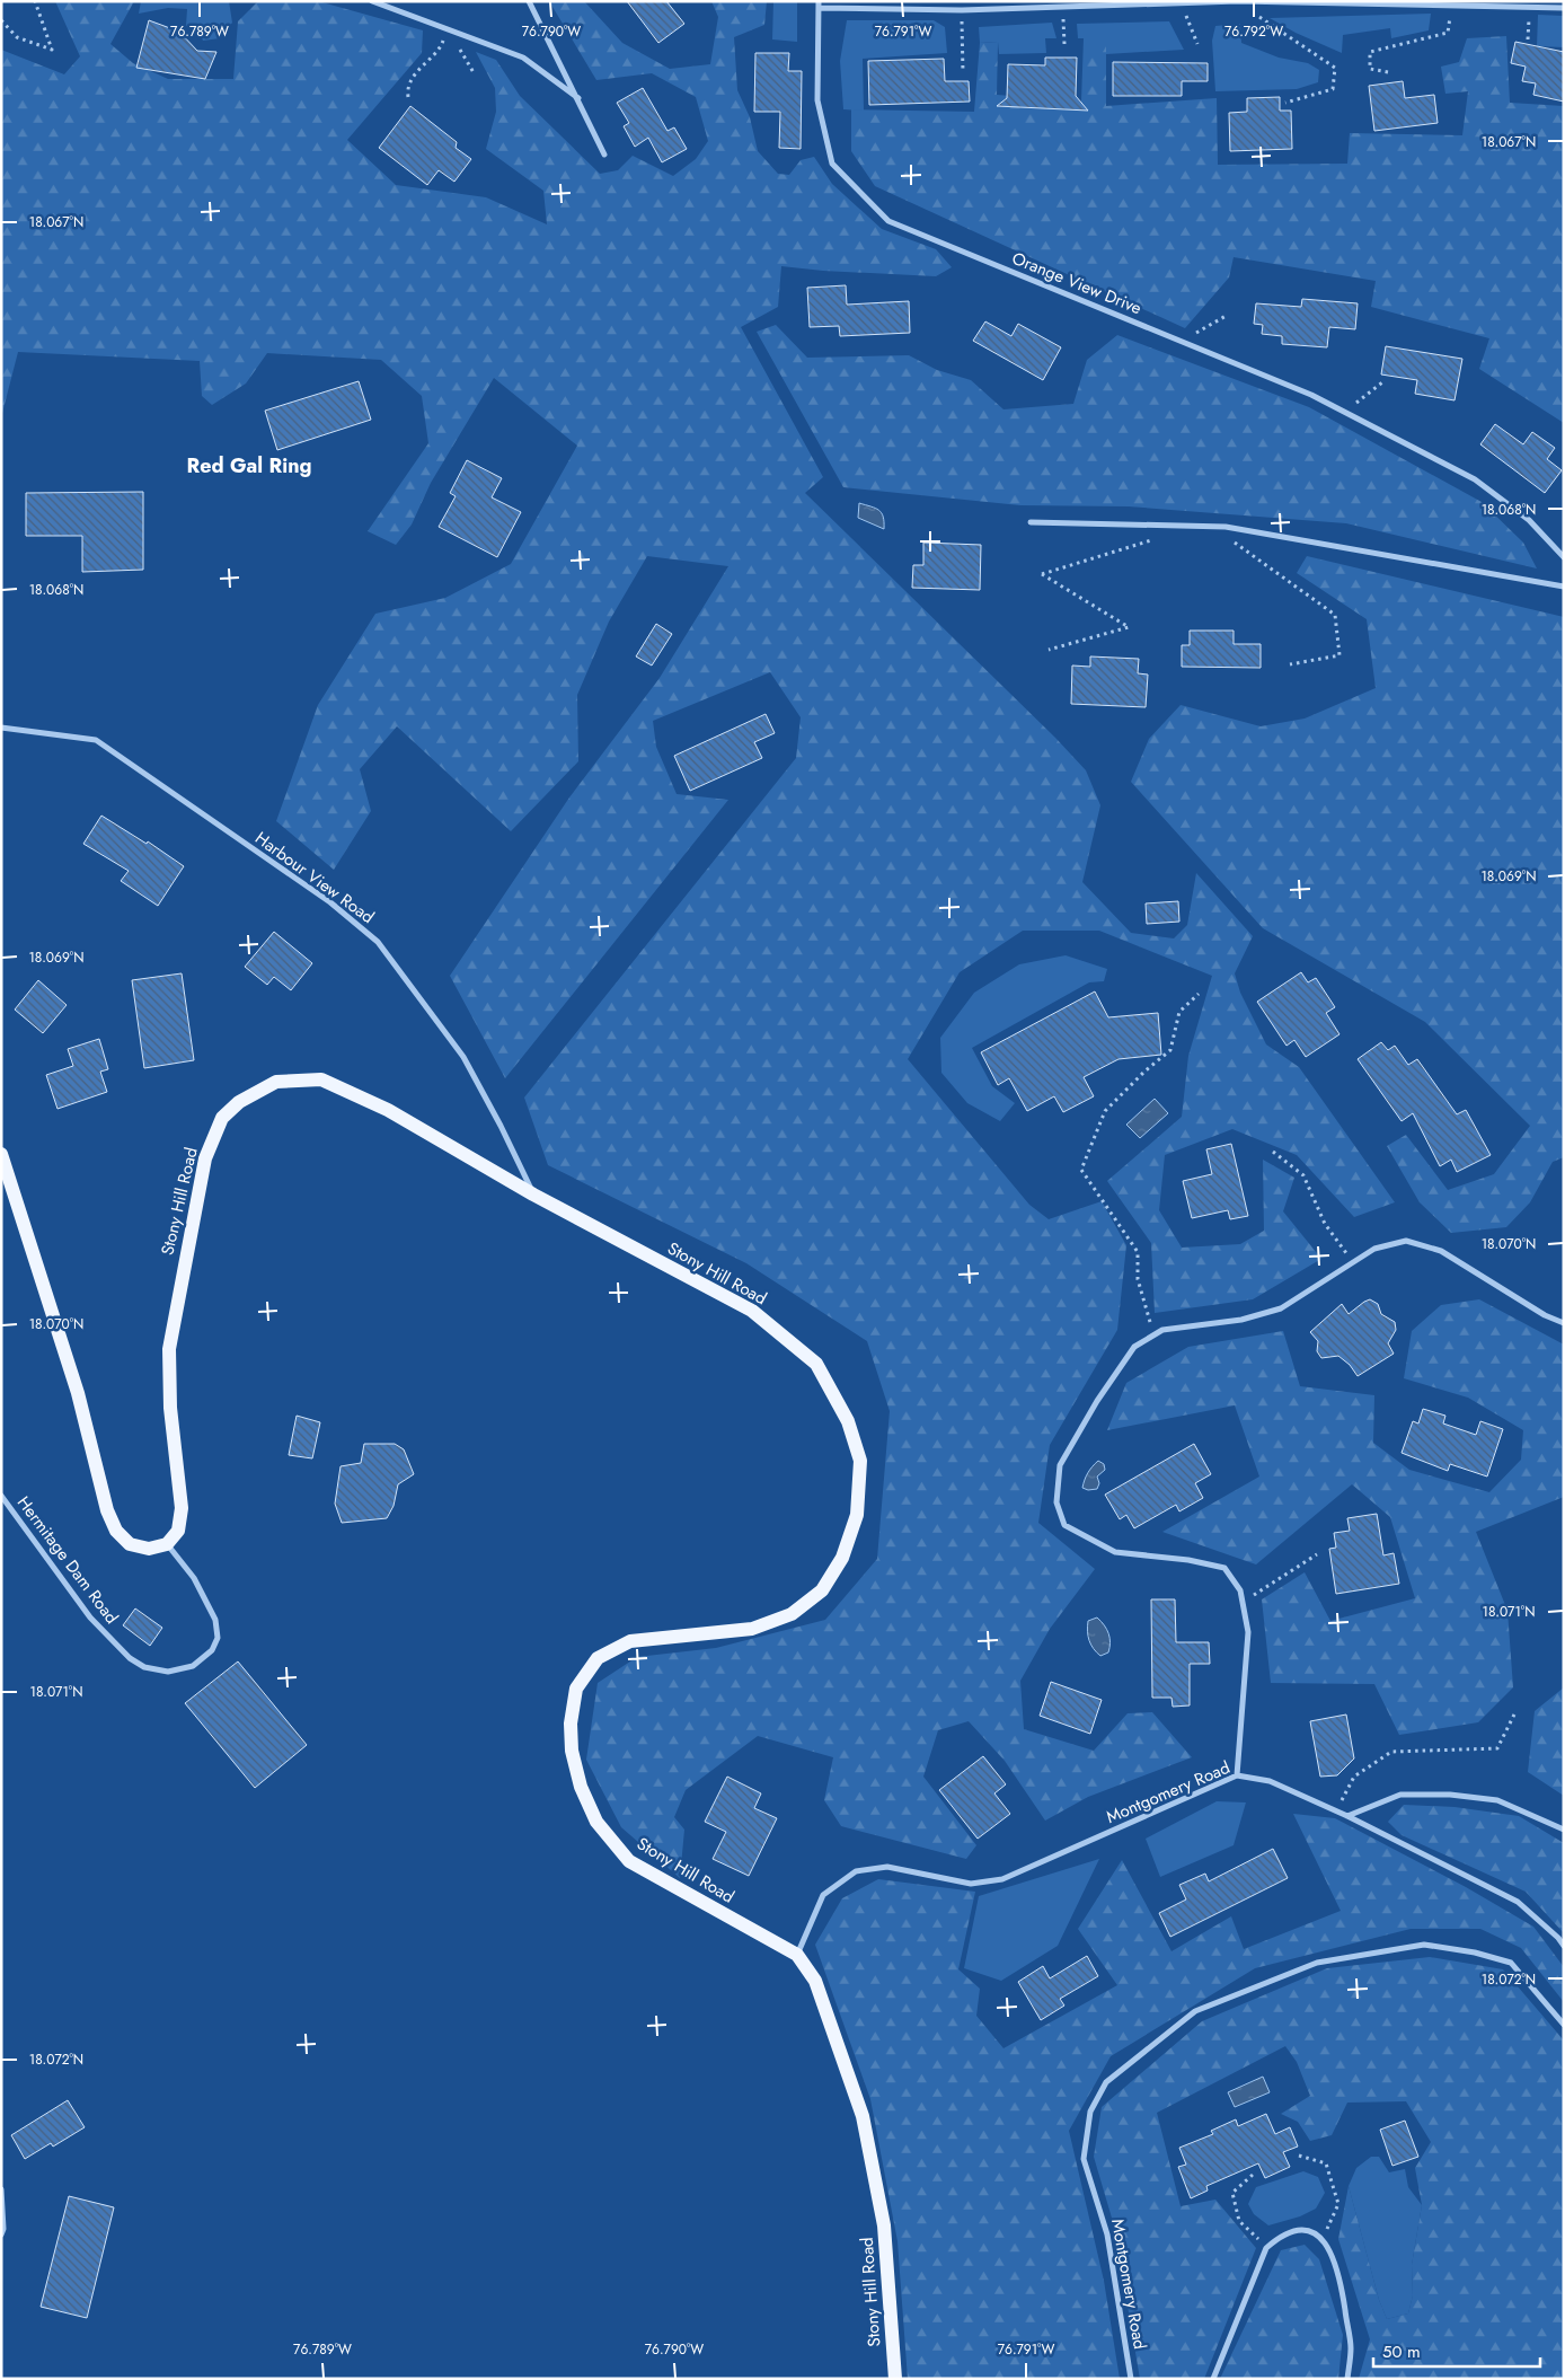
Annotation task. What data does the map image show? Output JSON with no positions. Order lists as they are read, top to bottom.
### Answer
{
  "streets": {
    "main road": ["Stony Hill Road"],
    "street": [
      "Orange View Drive",
      "Harbour View Road",
      "Hermitage Dam Road",
      "Montgomery Road"
    ]
  },
  "crossings": [
    ["Harbour View Road", "Stony Hill Road"],
    ["Stony Hill Road", "Hermitage Dam Road"],
    ["Stony Hill Road", "Montgomery Road"]
  ],
  "districts": ["Red Gal Ring"],
  "scale_bar": "50 m",
  "coordinates": [
    "76.789°W",
    "76.790°W",
    "76.791°W",
    "76.792°W",
    "18.067°N",
    "18.068°N",
    "18.069°N",
    "18.070°N",
    "18.071°N",
    "18.072°N"
  ]
}
